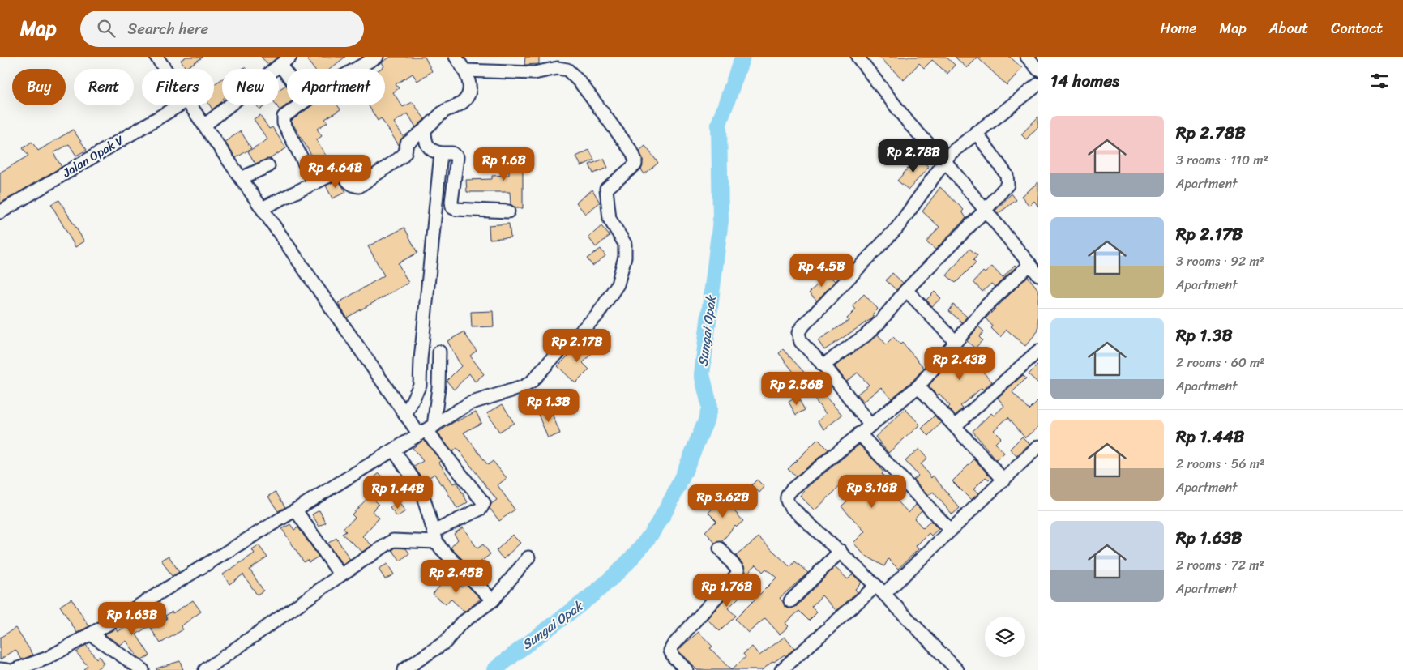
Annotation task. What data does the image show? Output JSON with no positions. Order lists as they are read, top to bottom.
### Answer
{
  "streets": {
    "street": ["Jalan Opak V"]
  },
  "water": ["Sungai Opak"],
  "page": {
    "header": "Map",
    "search": "Search here",
    "nav": [
      "Home",
      "Map",
      "About",
      "Contact"
    ],
    "heading": "14 homes",
    "chip": [
      "Buy",
      "Rent",
      "Filters",
      "New",
      "Apartment"
    ],
    "list": [
      {
        "name": "Rp 2.78B",
        "note": "3 rooms · 110 m² · Apartment"
      },
      {
        "name": "Rp 2.17B",
        "note": "3 rooms · 92 m² · Apartment"
      },
      {
        "name": "Rp 1.3B",
        "note": "2 rooms · 60 m² · Apartment"
      },
      {
        "name": "Rp 1.44B",
        "note": "2 rooms · 56 m² · Apartment"
      },
      {
        "name": "Rp 1.63B",
        "note": "2 rooms · 72 m² · Apartment"
      }
    ],
    "price": [
      "Rp 2.78B",
      "Rp 1.6B",
      "Rp 4.64B",
      "Rp 4.5B",
      "Rp 2.17B",
      "Rp 2.43B",
      "Rp 2.56B",
      "Rp 1.3B",
      "Rp 3.16B",
      "Rp 1.44B",
      "Rp 3.62B",
      "Rp 2.45B",
      "Rp 1.76B",
      "Rp 1.63B"
    ]
  }
}
